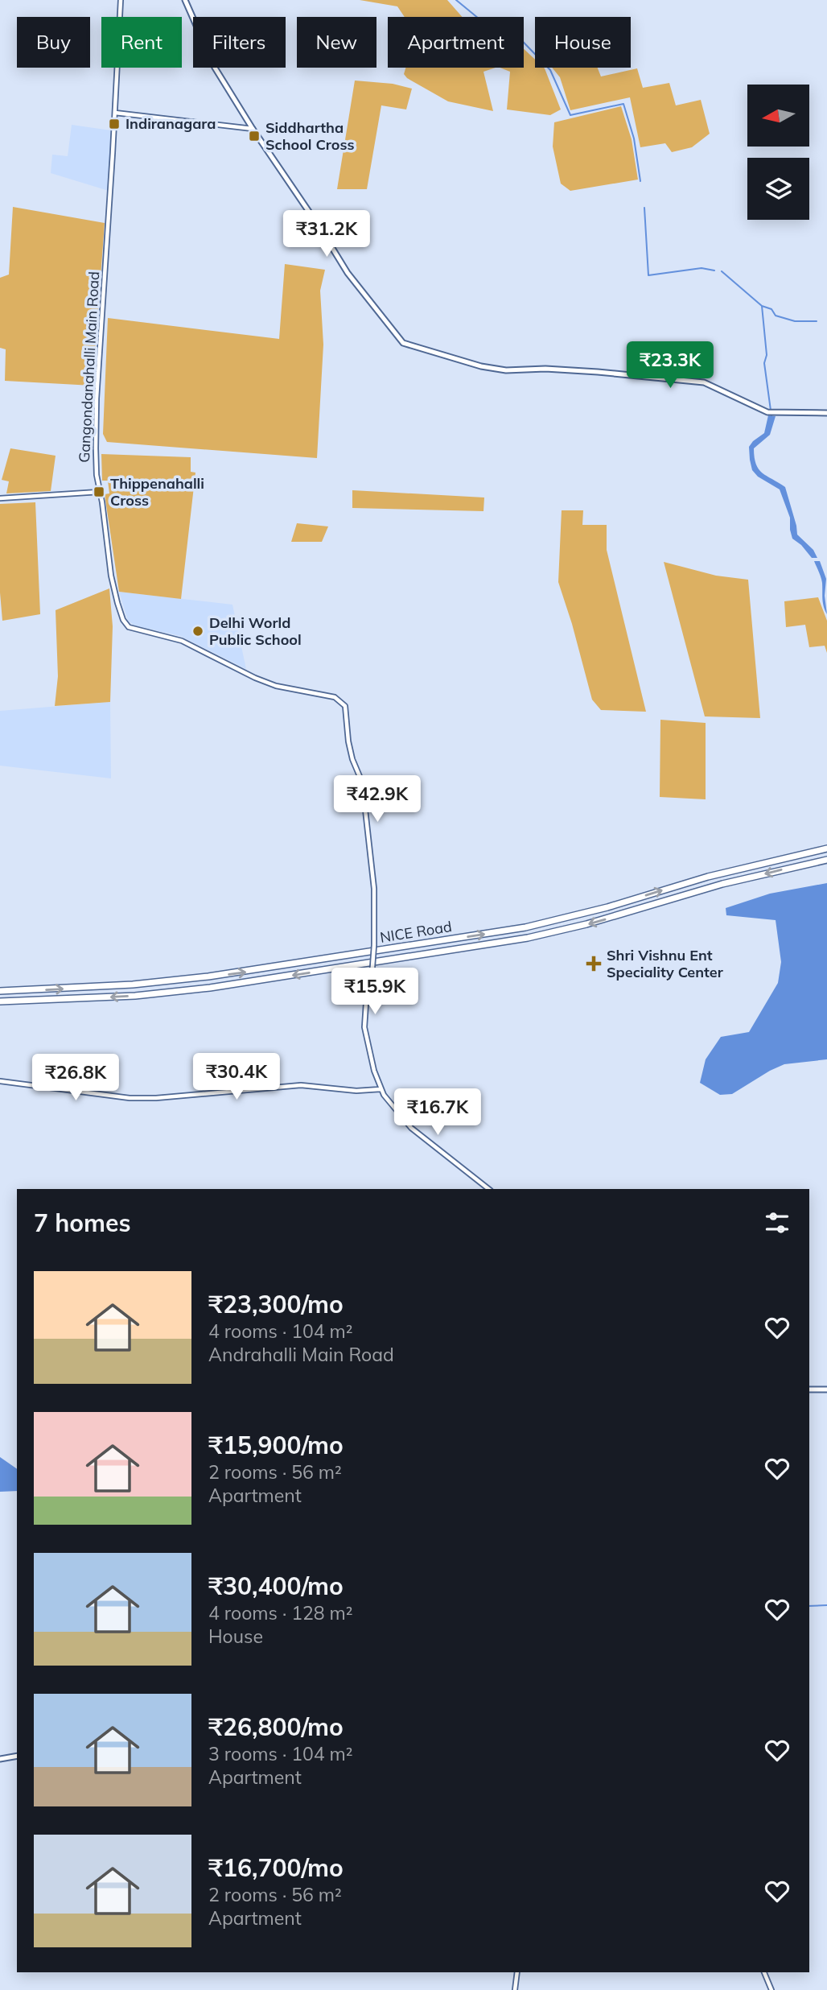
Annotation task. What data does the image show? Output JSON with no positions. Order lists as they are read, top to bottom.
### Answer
{
  "streets": {
    "highway": ["NICE Road"],
    "street": ["Gangondanahalli Main Road"]
  },
  "places": {
    "transit": ["Indiranagara", "Siddhartha School Cross", "Thippenahalli Cross"],
    "other": ["Delhi World Public School"],
    "health": ["Shri Vishnu Ent Speciality Center"]
  },
  "north": "left",
  "page": {
    "chip": [
      "Buy",
      "Rent",
      "Filters",
      "New",
      "Apartment",
      "House"
    ],
    "price": [
      "₹31.2K",
      "₹23.3K",
      "₹42.9K",
      "₹15.9K",
      "₹30.4K",
      "₹26.8K",
      "₹16.7K"
    ],
    "heading": "7 homes",
    "list": [
      {
        "name": "₹23,300/mo",
        "note": "4 rooms · 104 m² · Andrahalli Main Road"
      },
      {
        "name": "₹15,900/mo",
        "note": "2 rooms · 56 m² · Apartment"
      },
      {
        "name": "₹30,400/mo",
        "note": "4 rooms · 128 m² · House"
      },
      {
        "name": "₹26,800/mo",
        "note": "3 rooms · 104 m² · Apartment"
      },
      {
        "name": "₹16,700/mo",
        "note": "2 rooms · 56 m² · Apartment"
      }
    ]
  }
}
